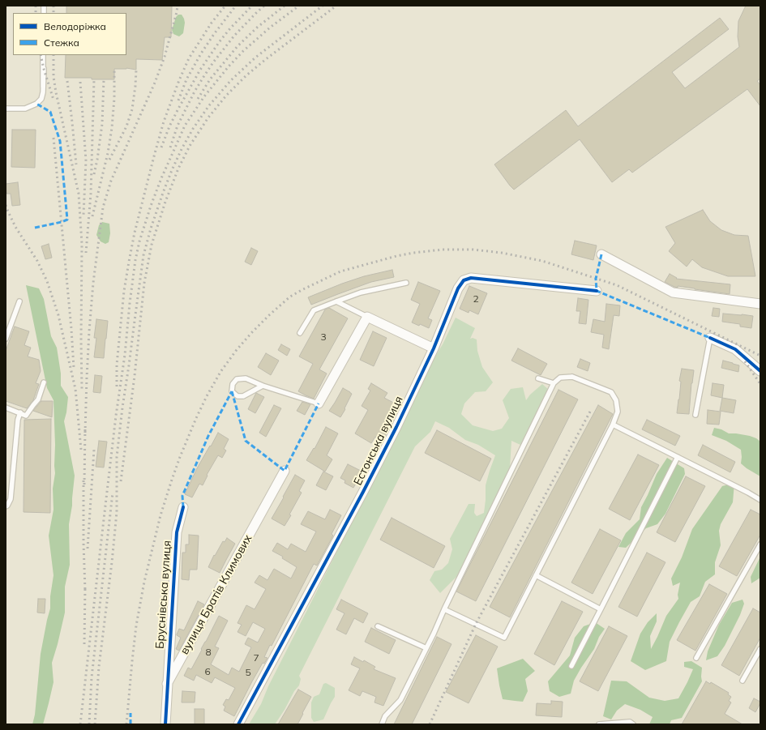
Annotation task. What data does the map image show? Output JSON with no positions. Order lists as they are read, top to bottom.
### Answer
{
  "streets": {
    "street": ["Естонська вулиця", "Бруснівська вулиця", "вулиця Братів Климових"]
  },
  "crossings": [
    ["Бруснівська вулиця", "вулиця Братів Климових"]
  ],
  "house_numbers": [
    "2",
    "3",
    "8",
    "7",
    "6",
    "5"
  ],
  "legend": ["Велодоріжка", "Стежка"]
}
